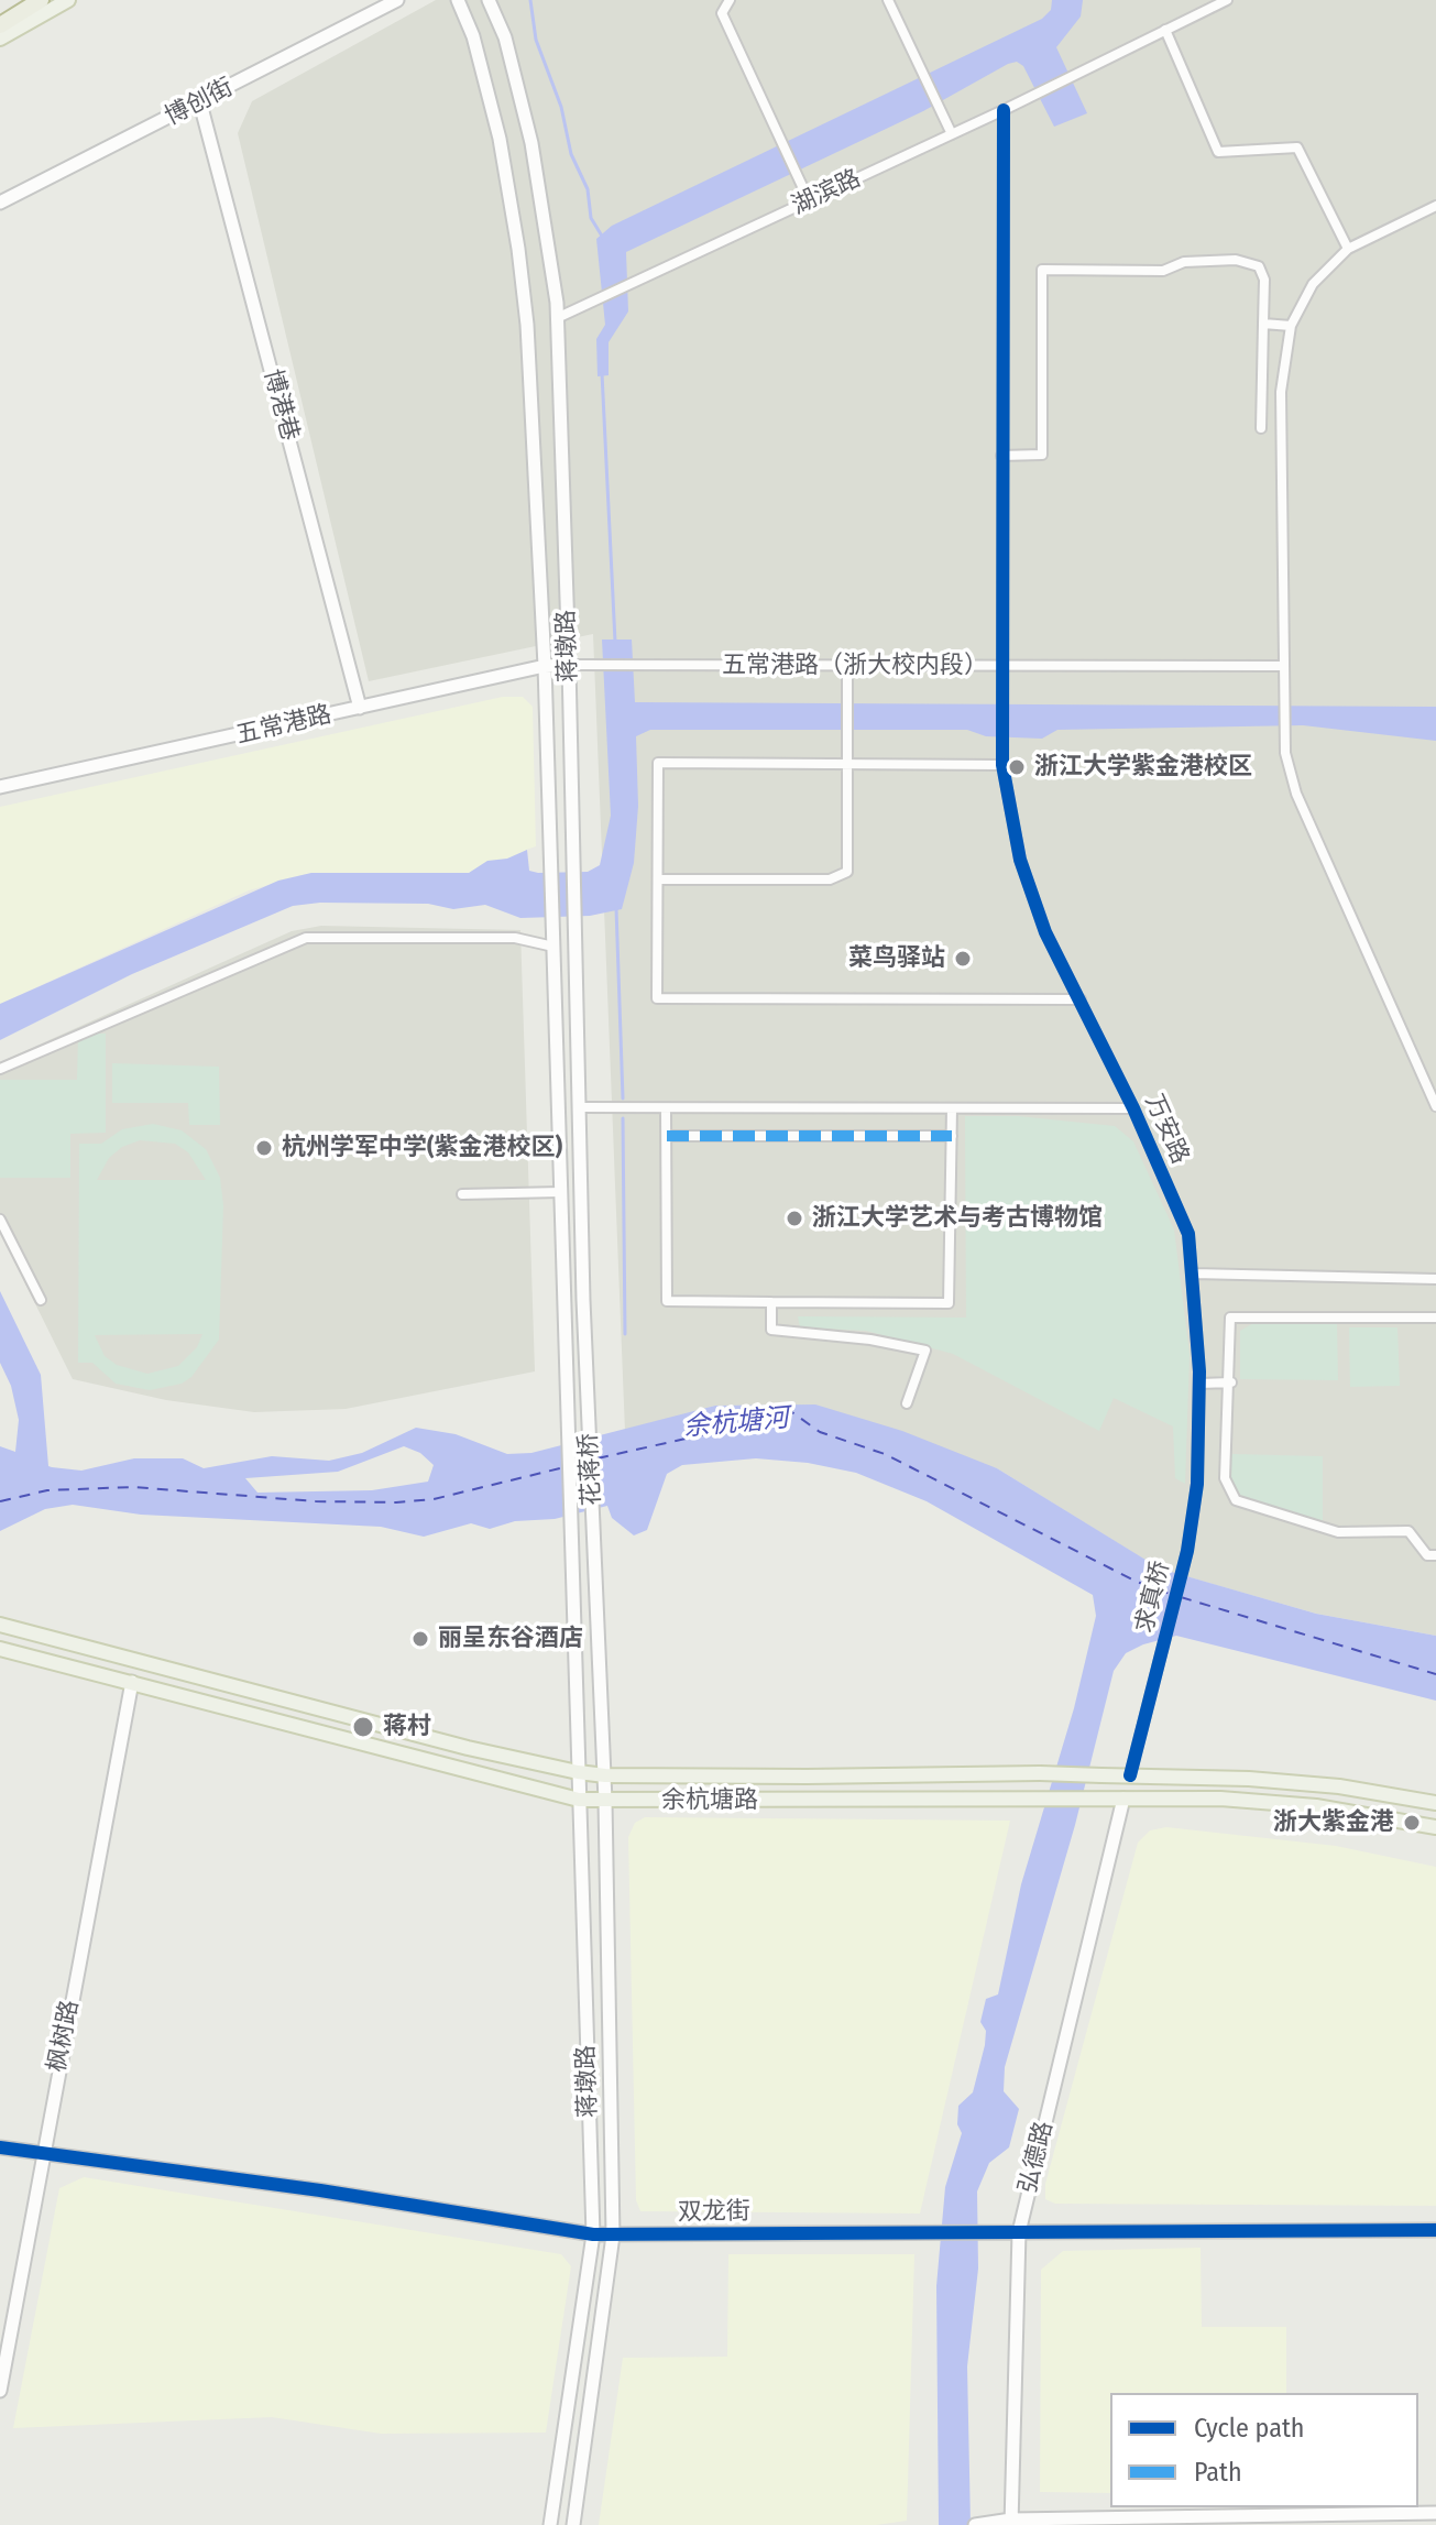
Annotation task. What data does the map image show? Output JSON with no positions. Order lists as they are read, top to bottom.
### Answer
{
  "streets": {
    "main road": [
      "博创街",
      "博港巷",
      "蒋墩路",
      "五常港路",
      "花蒋桥",
      "余杭塘路",
      "枫树路",
      "弘德路",
      "双龙街"
    ],
    "street": [
      "湖滨路",
      "五常港路（浙大校内段）",
      "万安路",
      "求真桥"
    ]
  },
  "crossings": [
    ["博创街", "博港巷"],
    ["湖滨路", "蒋墩路"],
    ["湖滨路", "万安路"],
    ["博港巷", "五常港路"],
    ["蒋墩路", "五常港路（浙大校内段）"],
    ["蒋墩路", "五常港路"],
    ["蒋墩路", "花蒋桥"],
    ["蒋墩路", "余杭塘路"],
    ["蒋墩路", "双龙街"],
    ["五常港路（浙大校内段）", "五常港路"],
    ["五常港路（浙大校内段）", "万安路"],
    ["万安路", "求真桥"],
    ["求真桥", "余杭塘路"],
    ["余杭塘路", "枫树路"],
    ["余杭塘路", "弘德路"],
    ["枫树路", "双龙街"],
    ["弘德路", "双龙街"]
  ],
  "water": ["余杭塘河"],
  "places": [
    "浙江大学紫金港校区",
    "菜鸟驿站",
    "杭州学军中学(紫金港校区)",
    "浙江大学艺术与考古博物馆",
    "丽呈东谷酒店",
    "蒋村",
    "浙大紫金港"
  ],
  "legend": ["Cycle path", "Path"]
}
